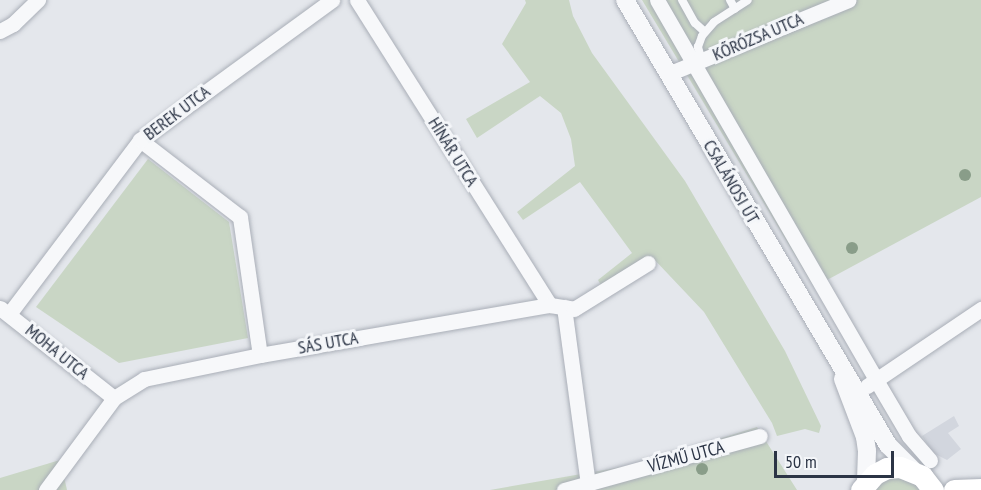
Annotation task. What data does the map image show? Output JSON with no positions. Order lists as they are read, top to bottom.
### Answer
{
  "streets": {
    "street": [
      "KŐRÓZSA UTCA",
      "BEREK UTCA",
      "HÍNÁR UTCA",
      "CSALÁNOSI ÚT",
      "SÁS UTCA",
      "MOHA UTCA",
      "VÍZMŰ UTCA"
    ]
  },
  "crossings": [
    ["KŐRÓZSA UTCA", "CSALÁNOSI ÚT"],
    ["BEREK UTCA", "MOHA UTCA"],
    ["HÍNÁR UTCA", "SÁS UTCA"],
    ["SÁS UTCA", "MOHA UTCA"]
  ],
  "scale_bar": "50 m"
}
